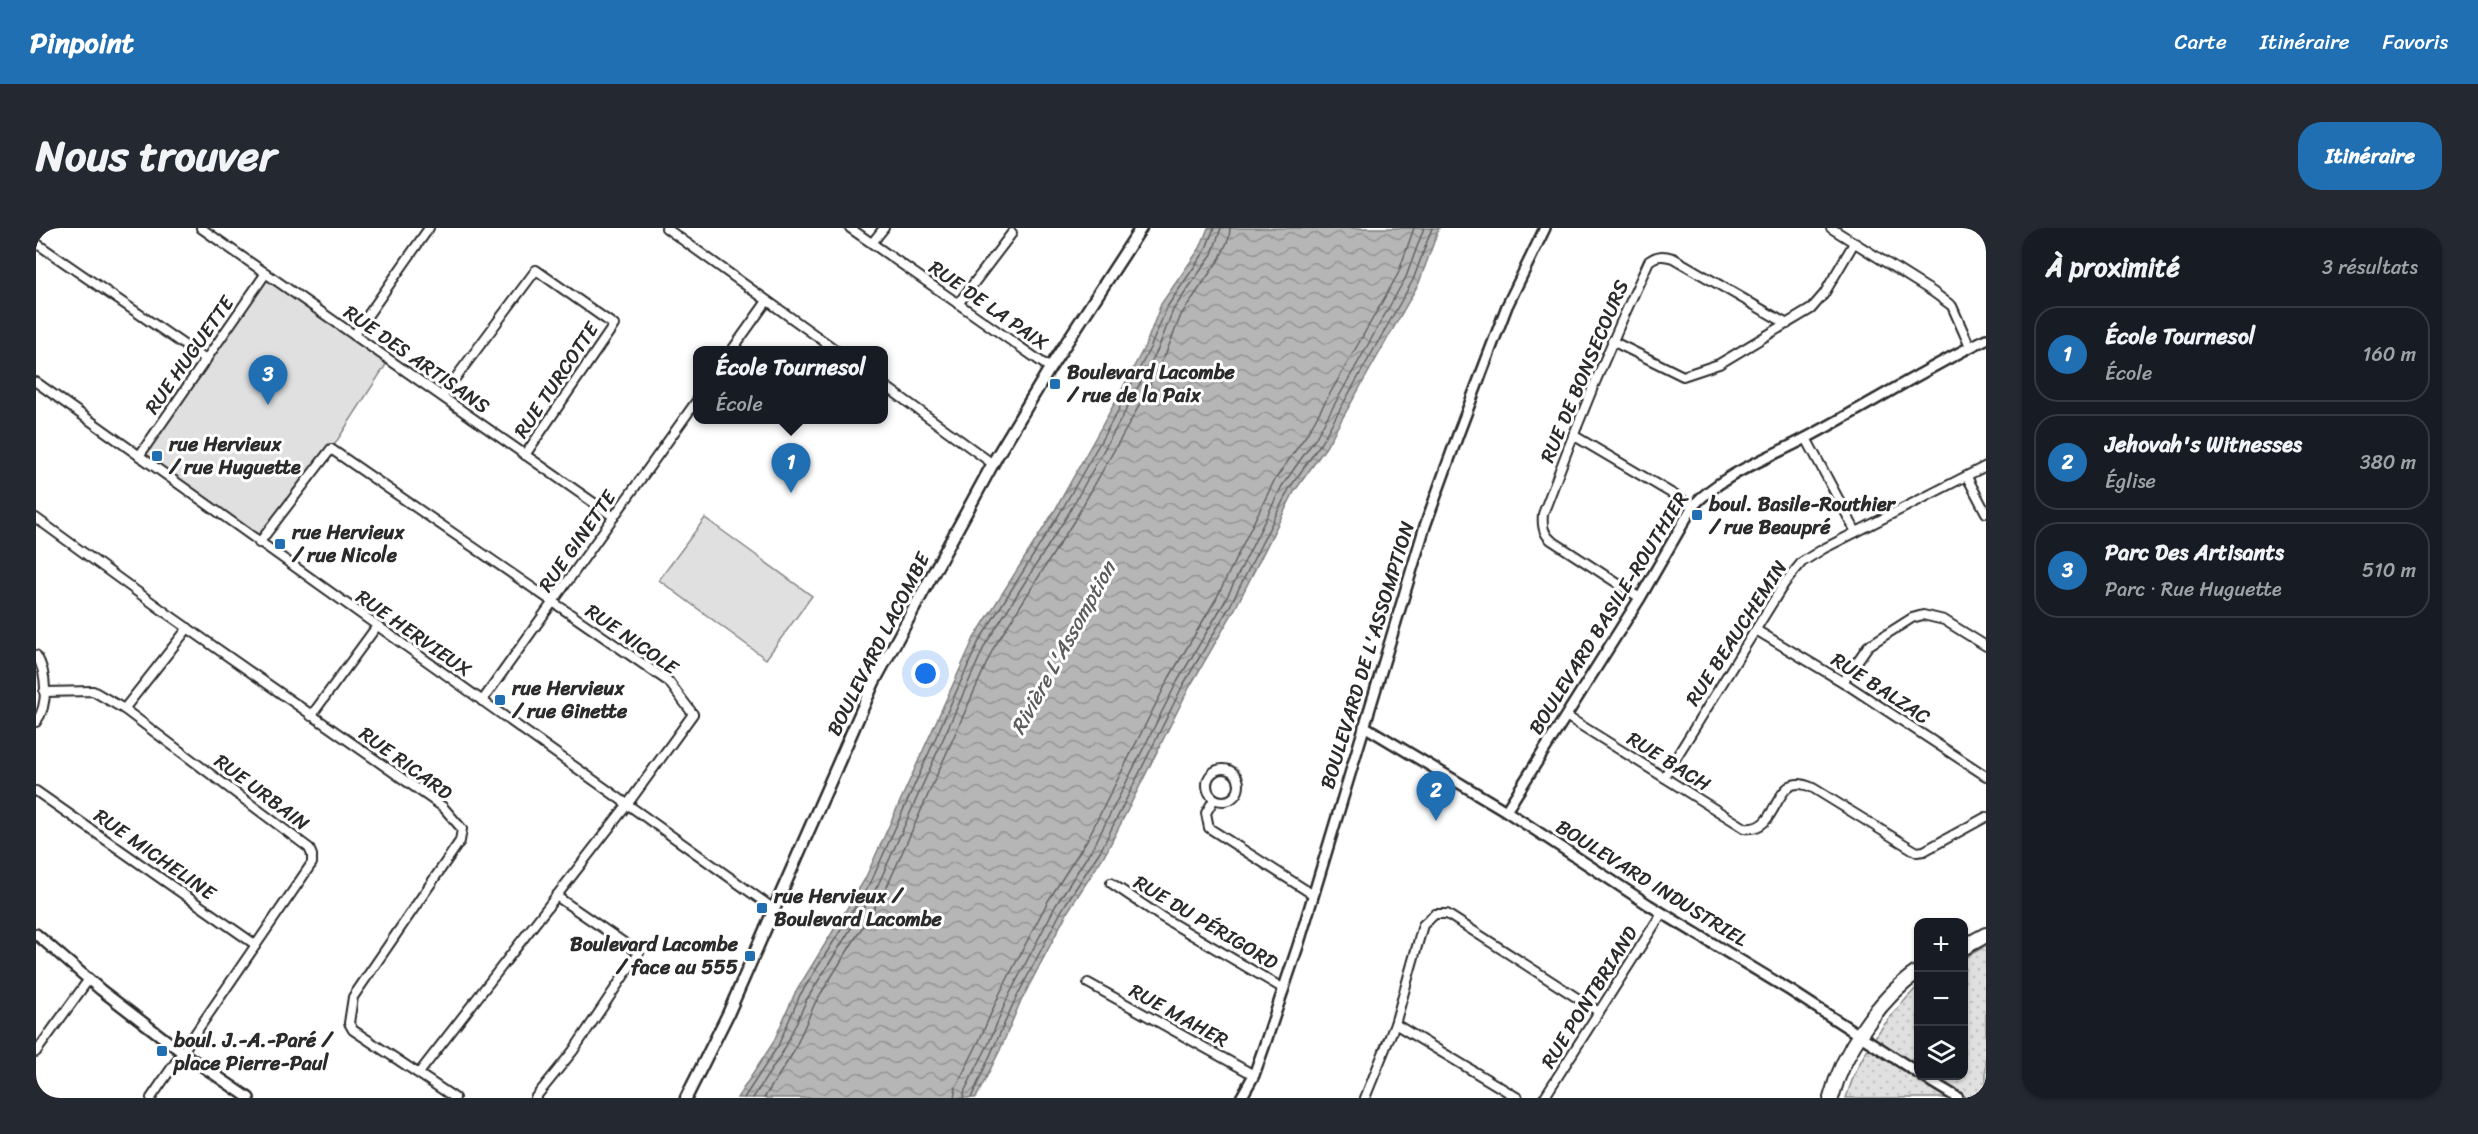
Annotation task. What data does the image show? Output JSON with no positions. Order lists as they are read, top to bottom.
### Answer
{
  "streets": {
    "main road": ["BOULEVARD LACOMBE"],
    "street": [
      "RUE DE LA PAIX",
      "RUE HUGUETTE",
      "RUE DES ARTISANS",
      "RUE DE BONSECOURS",
      "RUE TURCOTTE",
      "RUE GINETTE",
      "BOULEVARD BASILE-ROUTHIER",
      "RUE HERVIEUX",
      "RUE BEAUCHEMIN",
      "RUE NICOLE",
      "BOULEVARD DE L'ASSOMPTION",
      "RUE BALZAC",
      "RUE BACH",
      "RUE RICARD",
      "RUE URBAIN",
      "RUE MICHELINE",
      "BOULEVARD INDUSTRIEL",
      "RUE DU PÉRIGORD",
      "RUE PONTBRIAND",
      "RUE MAHER"
    ]
  },
  "crossings": [
    ["RUE DE LA PAIX", "BOULEVARD LACOMBE"],
    ["RUE HUGUETTE", "RUE DES ARTISANS"],
    ["RUE HUGUETTE", "RUE HERVIEUX"],
    ["RUE DES ARTISANS", "RUE TURCOTTE"],
    ["RUE DES ARTISANS", "RUE GINETTE"],
    ["RUE DE BONSECOURS", "BOULEVARD BASILE-ROUTHIER"],
    ["RUE GINETTE", "RUE HERVIEUX"],
    ["RUE GINETTE", "RUE NICOLE"],
    ["BOULEVARD BASILE-ROUTHIER", "RUE BACH"],
    ["BOULEVARD BASILE-ROUTHIER", "BOULEVARD INDUSTRIEL"],
    ["RUE HERVIEUX", "RUE NICOLE"],
    ["RUE HERVIEUX", "BOULEVARD LACOMBE"],
    ["RUE BEAUCHEMIN", "RUE BALZAC"],
    ["RUE BEAUCHEMIN", "RUE BACH"],
    ["RUE NICOLE", "RUE RICARD"],
    ["BOULEVARD DE L'ASSOMPTION", "BOULEVARD INDUSTRIEL"],
    ["BOULEVARD DE L'ASSOMPTION", "RUE DU PÉRIGORD"],
    ["BOULEVARD DE L'ASSOMPTION", "RUE MAHER"],
    ["RUE URBAIN", "RUE MICHELINE"],
    ["BOULEVARD INDUSTRIEL", "RUE PONTBRIAND"]
  ],
  "water": ["Rivière L'Assomption"],
  "places": {
    "transit": [
      "Boulevard Lacombe / rue de la Paix",
      "rue Hervieux / rue Huguette",
      "boul. Basile-Routhier / rue Beaupré",
      "rue Hervieux / rue Nicole",
      "rue Hervieux / rue Ginette",
      "rue Hervieux / Boulevard Lacombe",
      "Boulevard Lacombe / face au 555",
      "boul. J.-A.-Paré / place Pierre-Paul"
    ]
  },
  "page": {
    "header": "Pinpoint",
    "nav": ["Carte", "Itinéraire", "Favoris"],
    "title": "Nous trouver",
    "buttons": "Itinéraire",
    "heading": ["À proximité", "3 résultats"],
    "list": [
      {
        "mark": "1",
        "name": "École Tournesol",
        "note": "École",
        "value": "160 m"
      },
      {
        "mark": "2",
        "name": "Jehovah's Witnesses",
        "note": "Église",
        "value": "380 m"
      },
      {
        "mark": "3",
        "name": "Parc Des Artisants",
        "note": "Parc · Rue Huguette",
        "value": "510 m"
      }
    ],
    "popup": ["École Tournesol", "École"],
    "pins": ["3", "1", "2"],
    "map_buttons": ["+", "−"]
  }
}
